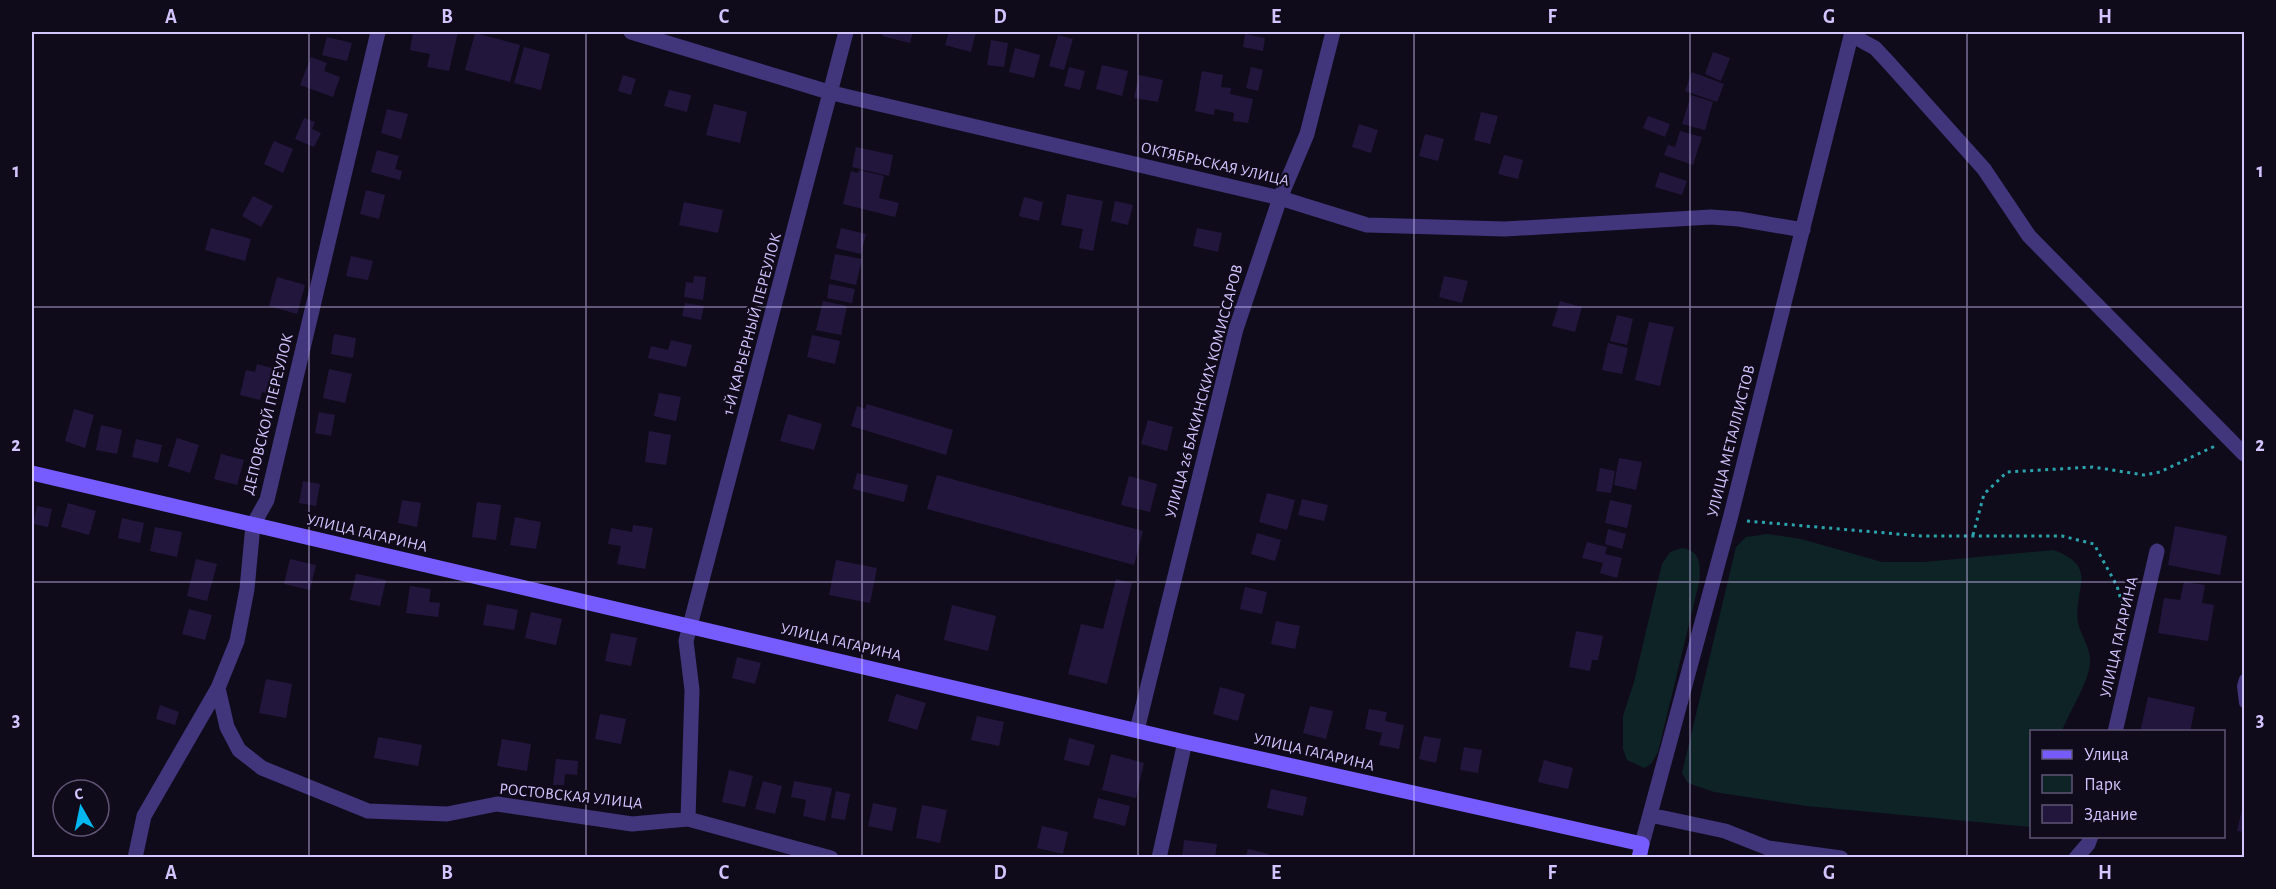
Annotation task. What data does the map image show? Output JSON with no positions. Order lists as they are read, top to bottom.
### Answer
{
  "streets": {
    "main road": ["УЛИЦА ГАГАРИНА"],
    "street": [
      "ОКТЯБРЬСКАЯ УЛИЦА",
      "1-Й КАРЬЕРНЫЙ ПЕРЕУЛОК",
      "УЛИЦА 26 БАКИНСКИХ КОМИССАРОВ",
      "ДЕПОВСКОЙ ПЕРЕУЛОК",
      "УЛИЦА МЕТАЛЛИСТОВ",
      "РОСТОВСКАЯ УЛИЦА"
    ]
  },
  "crossings": [
    ["ОКТЯБРЬСКАЯ УЛИЦА", "1-Й КАРЬЕРНЫЙ ПЕРЕУЛОК"],
    ["ОКТЯБРЬСКАЯ УЛИЦА", "УЛИЦА 26 БАКИНСКИХ КОМИССАРОВ"],
    ["ОКТЯБРЬСКАЯ УЛИЦА", "УЛИЦА МЕТАЛЛИСТОВ"],
    ["1-Й КАРЬЕРНЫЙ ПЕРЕУЛОК", "УЛИЦА ГАГАРИНА"],
    ["1-Й КАРЬЕРНЫЙ ПЕРЕУЛОК", "РОСТОВСКАЯ УЛИЦА"],
    ["УЛИЦА 26 БАКИНСКИХ КОМИССАРОВ", "УЛИЦА ГАГАРИНА"],
    ["ДЕПОВСКОЙ ПЕРЕУЛОК", "УЛИЦА ГАГАРИНА"],
    ["ДЕПОВСКОЙ ПЕРЕУЛОК", "РОСТОВСКАЯ УЛИЦА"],
    ["УЛИЦА МЕТАЛЛИСТОВ", "УЛИЦА ГАГАРИНА"]
  ],
  "legend": ["Улица", "Парк", "Здание"],
  "north": "top",
  "grid": {
    "columns": [
      "A",
      "B",
      "C",
      "D",
      "E",
      "F",
      "G",
      "H"
    ],
    "rows": ["1", "2", "3"]
  }
}
